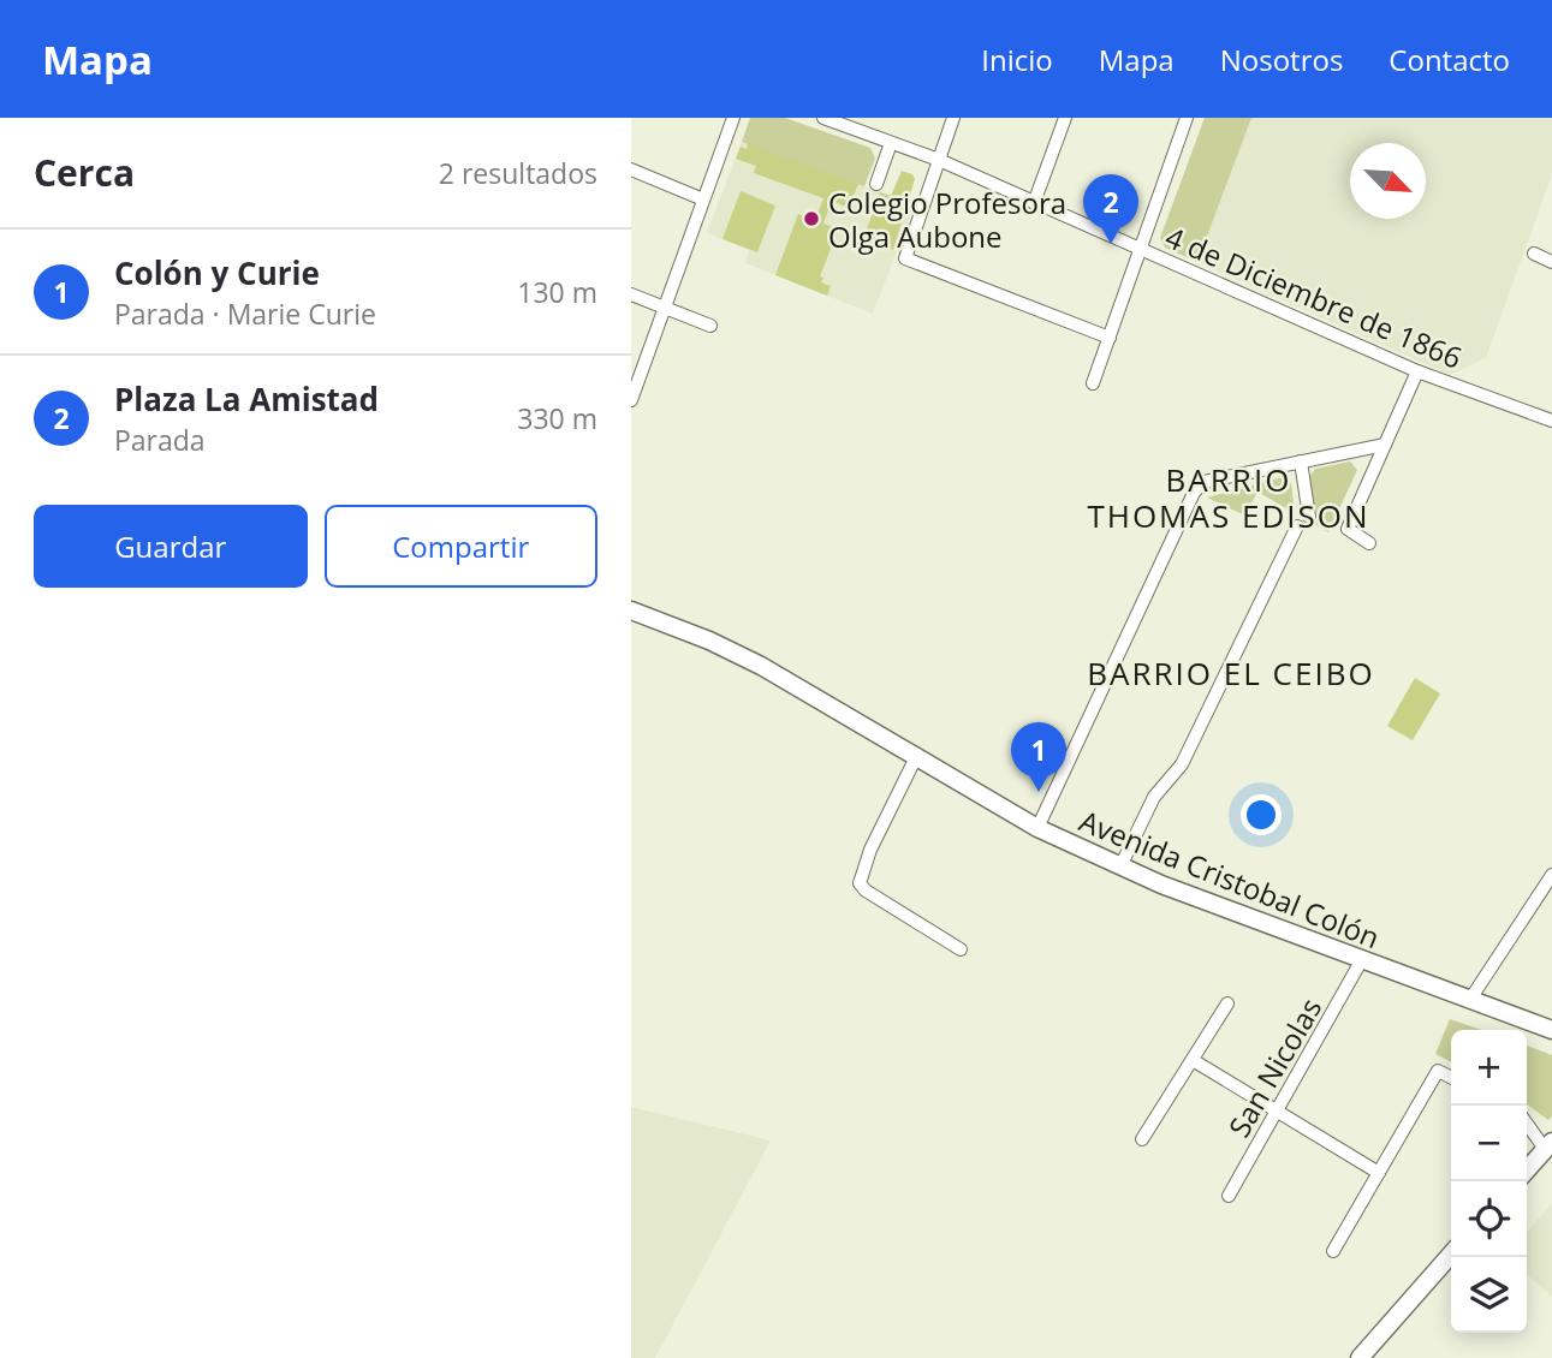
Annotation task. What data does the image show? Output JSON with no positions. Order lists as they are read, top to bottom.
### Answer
{
  "streets": {
    "main road": ["Avenida Cristobal Colón"],
    "street": ["4 de Diciembre de 1866", "San Nicolas"]
  },
  "crossings": [
    ["Avenida Cristobal Colón", "San Nicolas"]
  ],
  "districts": ["BARRIO THOMAS EDISON", "BARRIO EL CEIBO"],
  "places": ["Colegio Profesora Olga Aubone"],
  "north": "bottom right",
  "page": {
    "header": "Mapa",
    "nav": [
      "Inicio",
      "Mapa",
      "Nosotros",
      "Contacto"
    ],
    "heading": ["Cerca", "2 resultados"],
    "pins": ["2", "1"],
    "list": [
      {
        "mark": "1",
        "name": "Colón y Curie",
        "note": "Parada · Marie Curie",
        "value": "130 m"
      },
      {
        "mark": "2",
        "name": "Plaza La Amistad",
        "note": "Parada",
        "value": "330 m"
      }
    ],
    "buttons": ["Guardar", "Compartir"],
    "map_buttons": ["+", "−"]
  }
}
